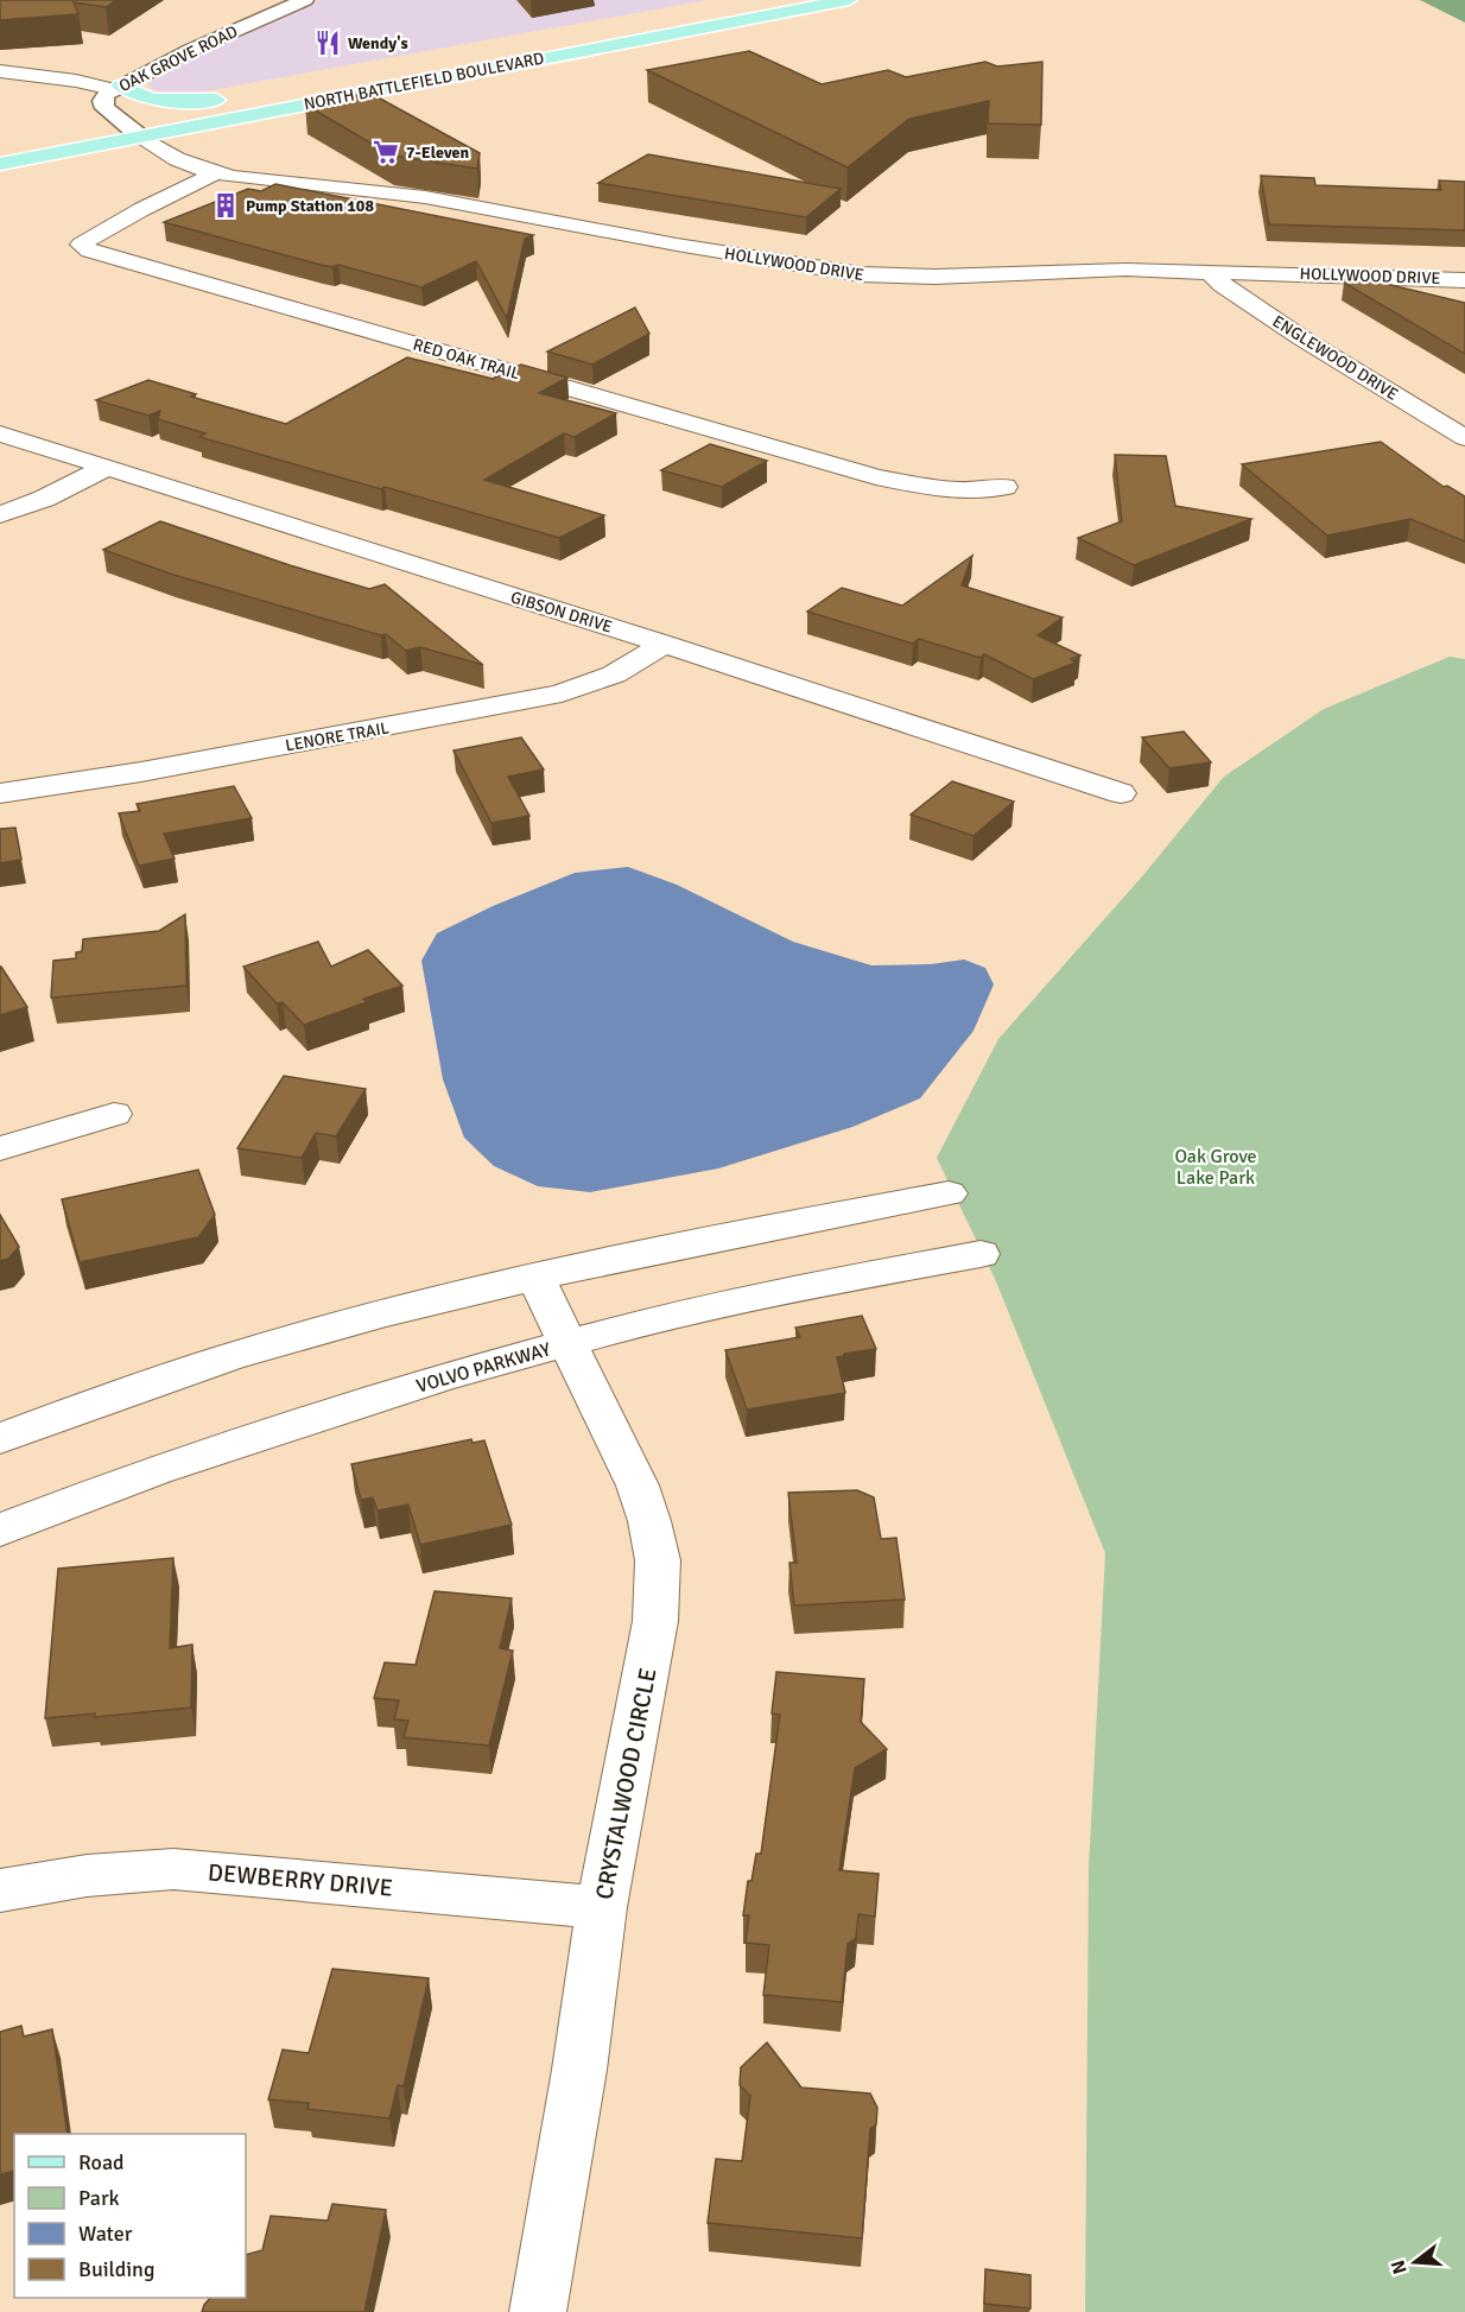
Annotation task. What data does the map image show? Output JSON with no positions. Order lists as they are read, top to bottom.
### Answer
{
  "streets": {
    "main road": ["NORTH BATTLEFIELD BOULEVARD"],
    "street": [
      "OAK GROVE ROAD",
      "HOLLYWOOD DRIVE",
      "ENGLEWOOD DRIVE",
      "RED OAK TRAIL",
      "GIBSON DRIVE",
      "LENORE TRAIL",
      "VOLVO PARKWAY",
      "CRYSTALWOOD CIRCLE",
      "DEWBERRY DRIVE"
    ]
  },
  "crossings": [
    ["OAK GROVE ROAD", "NORTH BATTLEFIELD BOULEVARD"],
    ["OAK GROVE ROAD", "HOLLYWOOD DRIVE"],
    ["NORTH BATTLEFIELD BOULEVARD", "HOLLYWOOD DRIVE"],
    ["HOLLYWOOD DRIVE", "ENGLEWOOD DRIVE"],
    ["HOLLYWOOD DRIVE", "RED OAK TRAIL"],
    ["GIBSON DRIVE", "LENORE TRAIL"],
    ["VOLVO PARKWAY", "CRYSTALWOOD CIRCLE"],
    ["CRYSTALWOOD CIRCLE", "DEWBERRY DRIVE"]
  ],
  "parks": ["Oak Grove Lake Park"],
  "places": {
    "restaurant": ["Wendy's"],
    "supermarket": ["7-Eleven"],
    "building": ["Pump Station 108"]
  },
  "legend": [
    "Road",
    "Park",
    "Water",
    "Building"
  ],
  "north": "left"
}
